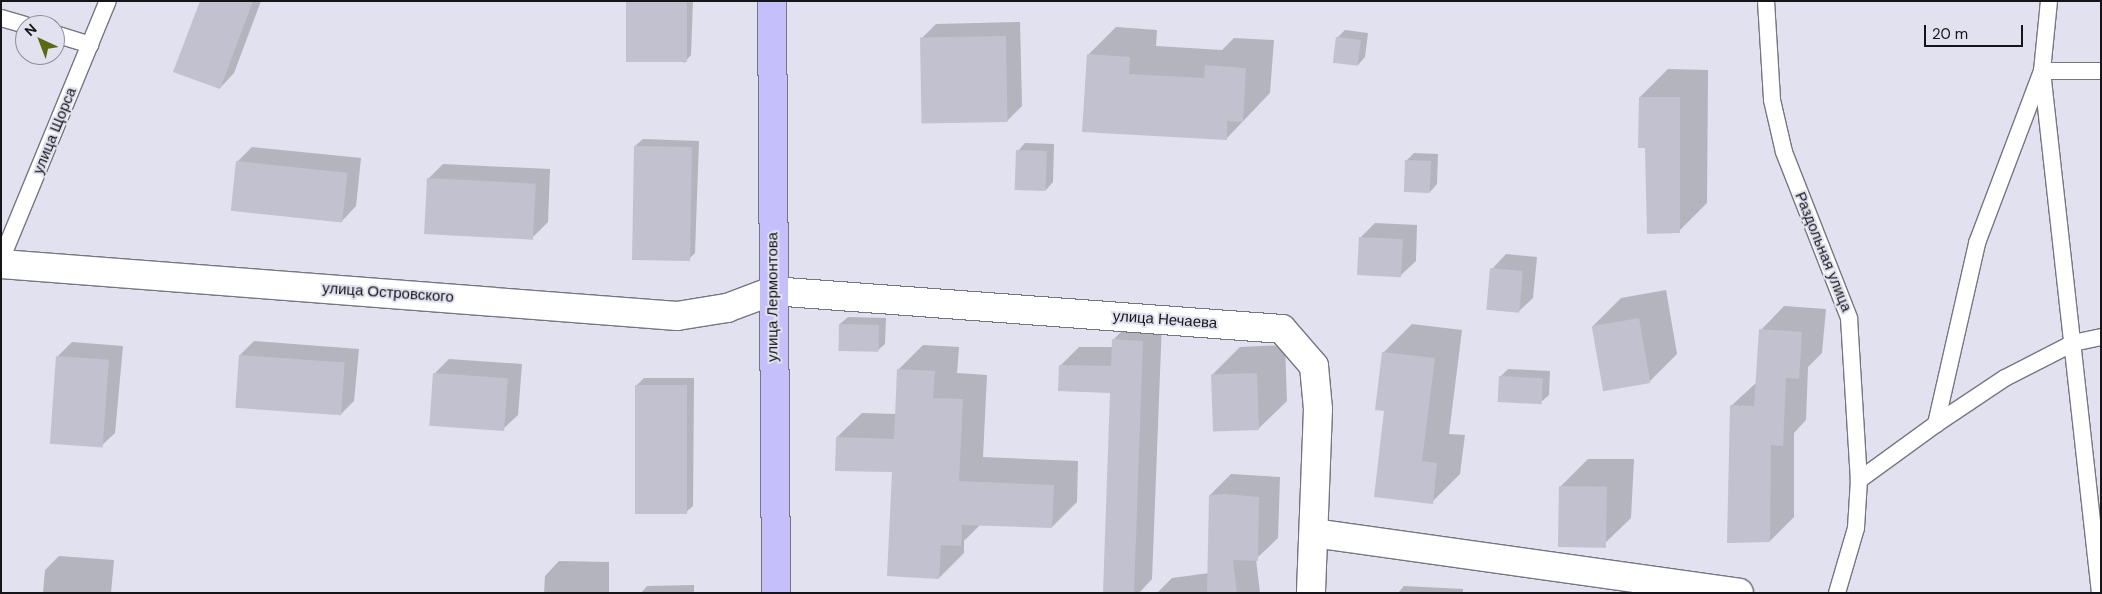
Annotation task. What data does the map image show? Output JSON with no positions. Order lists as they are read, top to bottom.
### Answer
{
  "streets": {
    "main road": ["улица Лермонтова"],
    "street": ["улица Островского", "улица Нечаева"],
    "lane": ["улица Щорса", "Раздольная улица"]
  },
  "crossings": [
    ["улица Щорса", "улица Островского"],
    ["улица Островского", "улица Лермонтова"],
    ["улица Островского", "улица Нечаева"],
    ["улица Лермонтова", "улица Нечаева"]
  ],
  "scale_bar": "20 m",
  "north": "top left"
}
